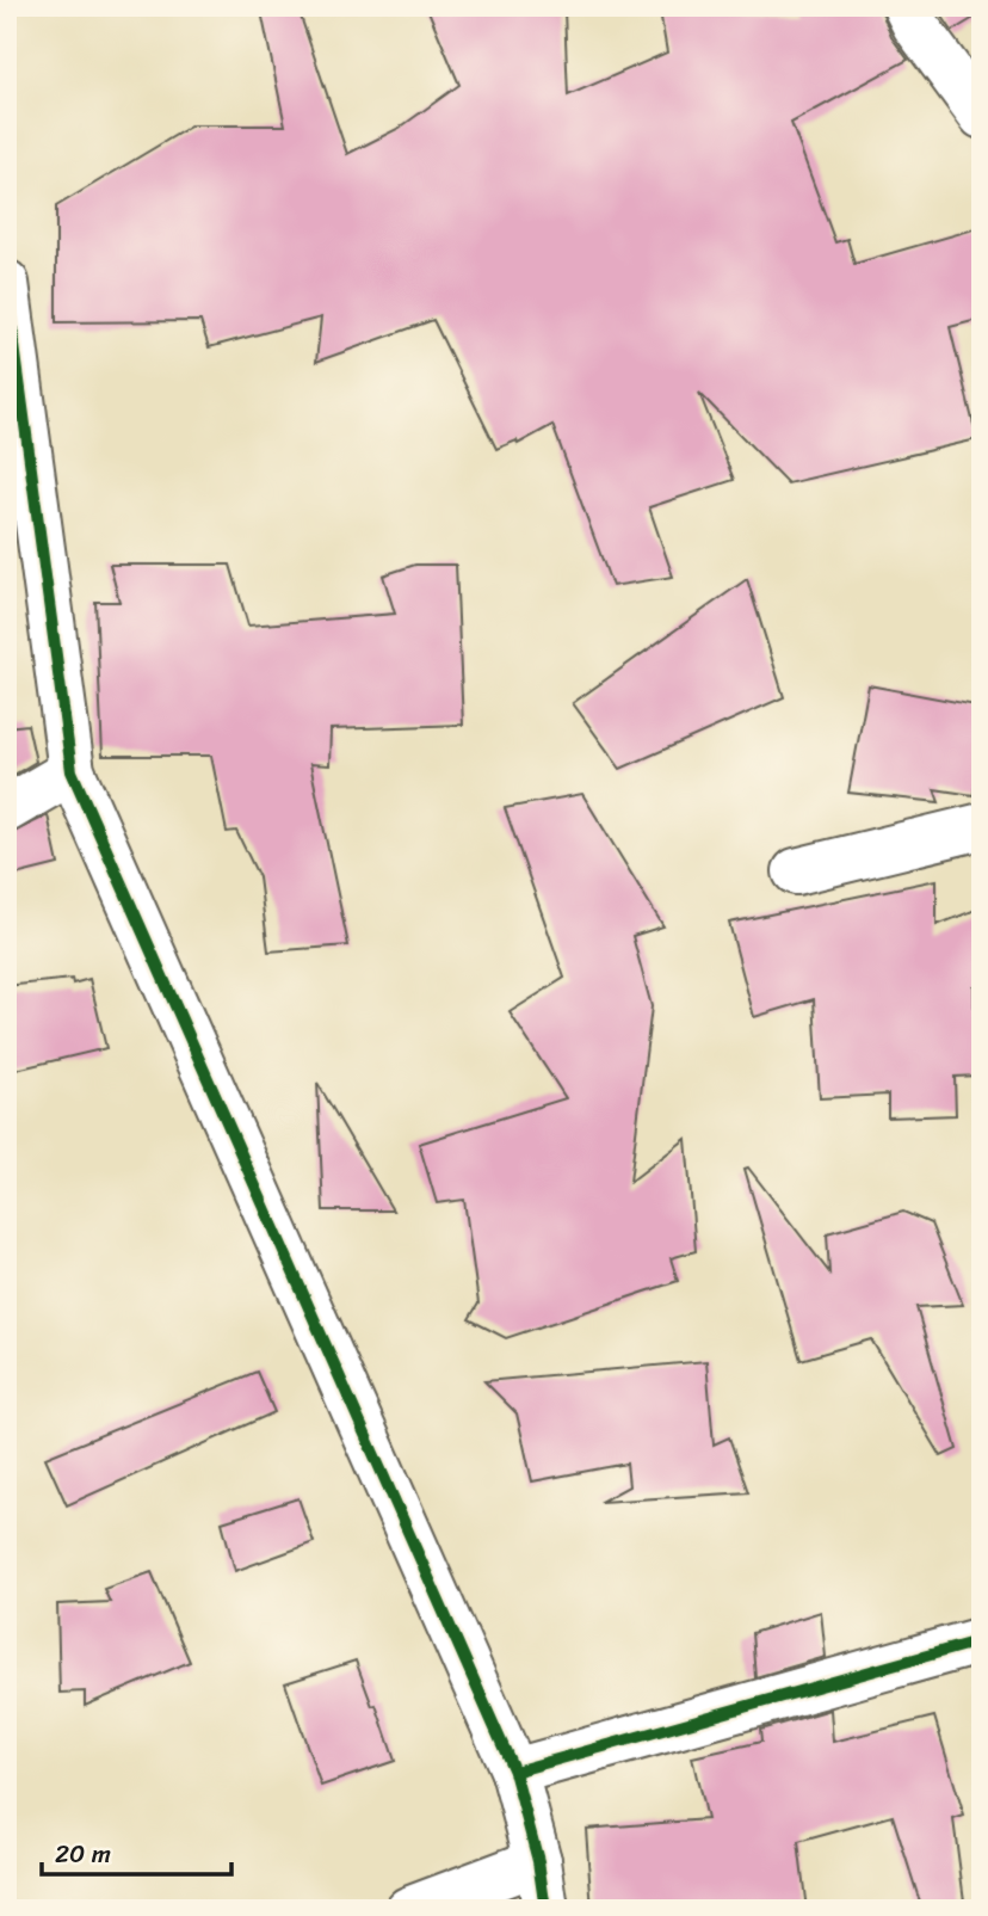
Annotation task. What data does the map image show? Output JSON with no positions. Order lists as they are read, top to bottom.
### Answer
{
  "scale_bar": "20 m"
}
